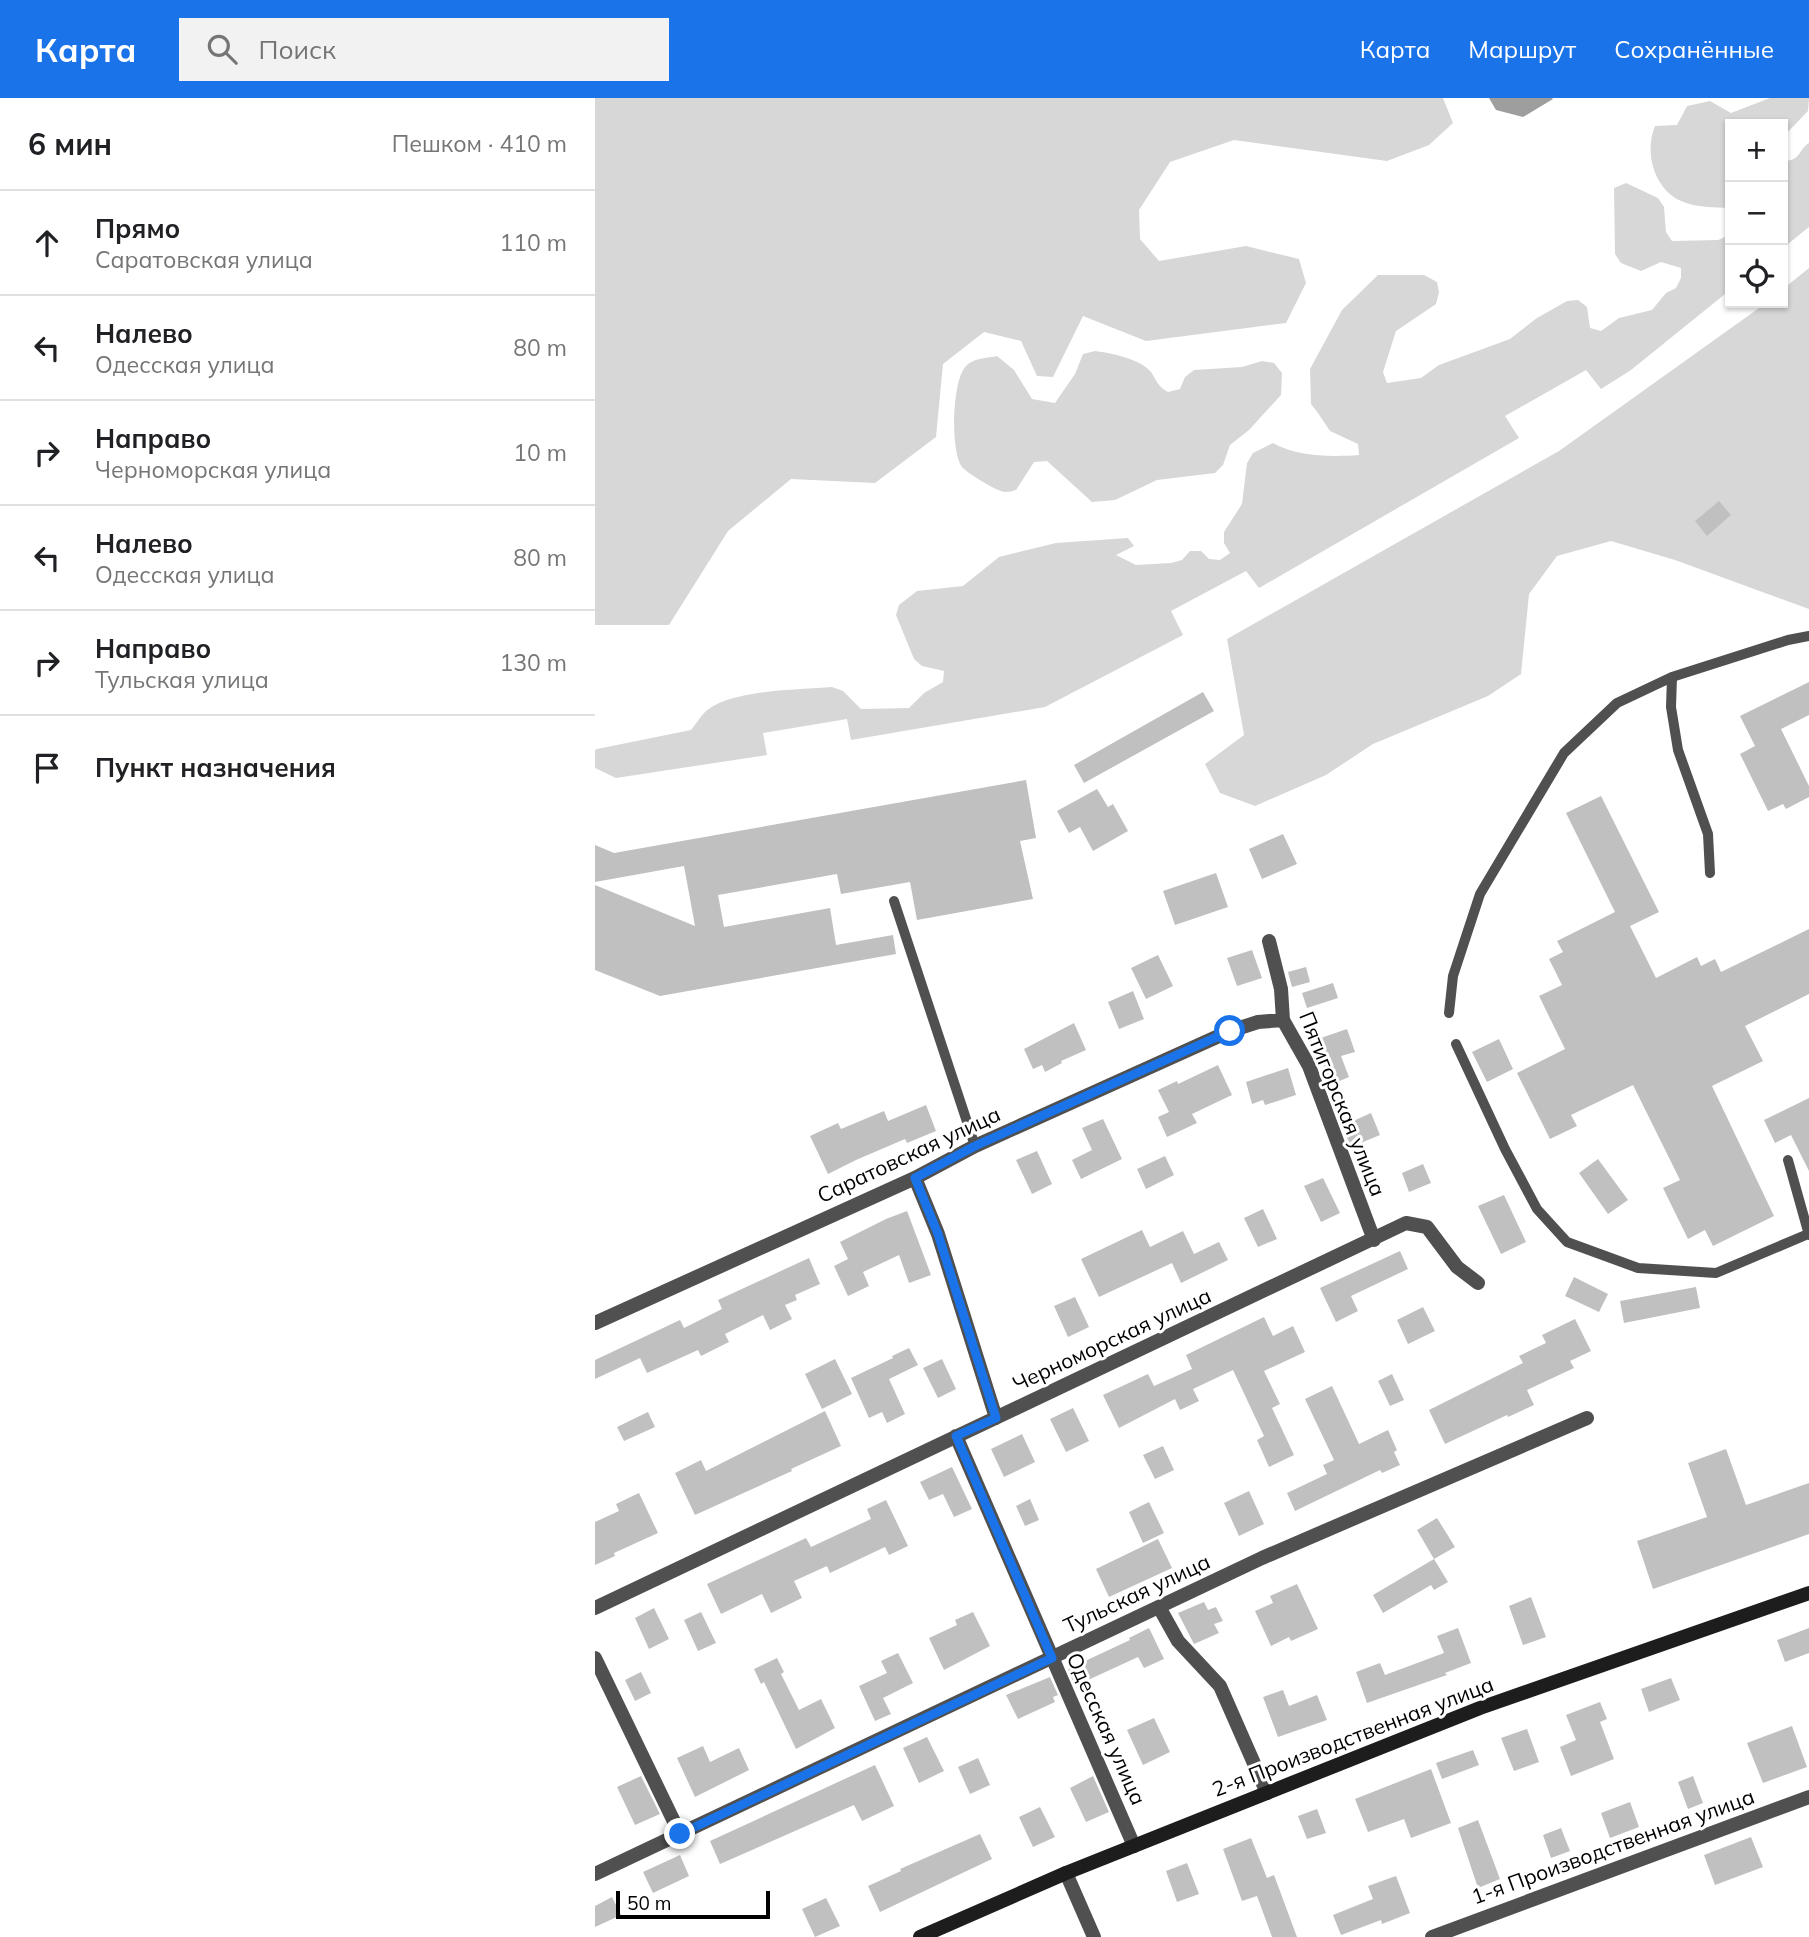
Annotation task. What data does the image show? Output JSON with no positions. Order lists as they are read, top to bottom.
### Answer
{
  "streets": {
    "street": [
      "Пятигорская улица",
      "Саратовская улица",
      "Черноморская улица",
      "Тульская улица",
      "Одесская улица",
      "2-я Производственная улица",
      "1-я Производственная улица"
    ]
  },
  "crossings": [
    ["Пятигорская улица", "Саратовская улица"],
    ["Пятигорская улица", "Черноморская улица"],
    ["Черноморская улица", "Одесская улица"],
    ["Тульская улица", "Одесская улица"],
    ["Одесская улица", "2-я Производственная улица"]
  ],
  "scale_bar": "50 m",
  "page": {
    "header": "Карта",
    "search": "Поиск",
    "nav": ["Карта", "Маршрут", "Сохранённые"],
    "heading": ["6 мин", "Пешком · 410 m"],
    "map_buttons": ["+", "−"],
    "list": [
      ["Прямо", "Саратовская улица", "110 m"],
      ["Налево", "Одесская улица", "80 m"],
      ["Направо", "Черноморская улица", "10 m"],
      ["Налево", "Одесская улица", "80 m"],
      ["Направо", "Тульская улица", "130 m"],
      "Пункт назначения"
    ],
    "scale": "50 m"
  }
}
